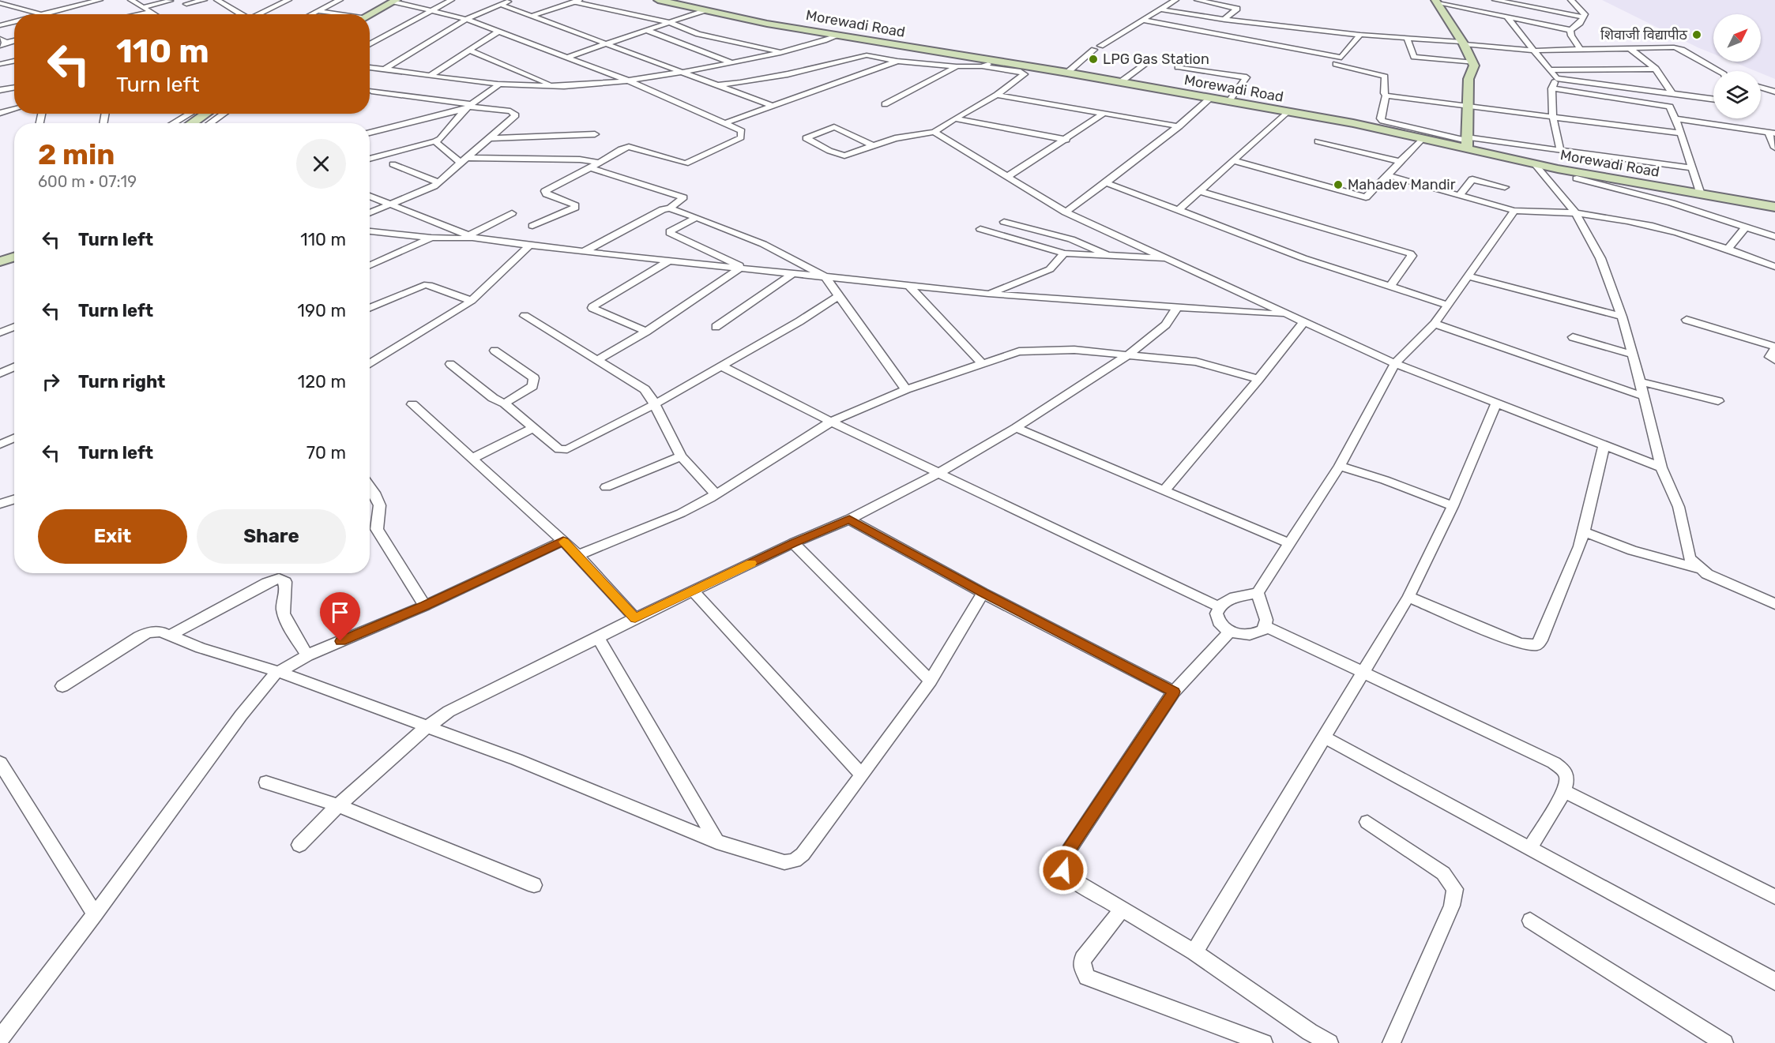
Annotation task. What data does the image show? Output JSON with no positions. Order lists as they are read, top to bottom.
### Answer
{
  "streets": {
    "main road": ["Morewadi Road"]
  },
  "places": ["शिवाजी विद्यापीठ", "LPG Gas Station", "Mahadev Mandir"],
  "north": "top right",
  "page": {
    "turn": ["110 m", "Turn left"],
    "heading": ["2 min", "600 m · 07:19"],
    "list": [
      {
        "name": "Turn left",
        "value": "110 m"
      },
      {
        "name": "Turn left",
        "value": "190 m"
      },
      {
        "name": "Turn right",
        "value": "120 m"
      },
      {
        "name": "Turn left",
        "value": "70 m"
      }
    ],
    "buttons": ["Exit", "Share"]
  }
}
